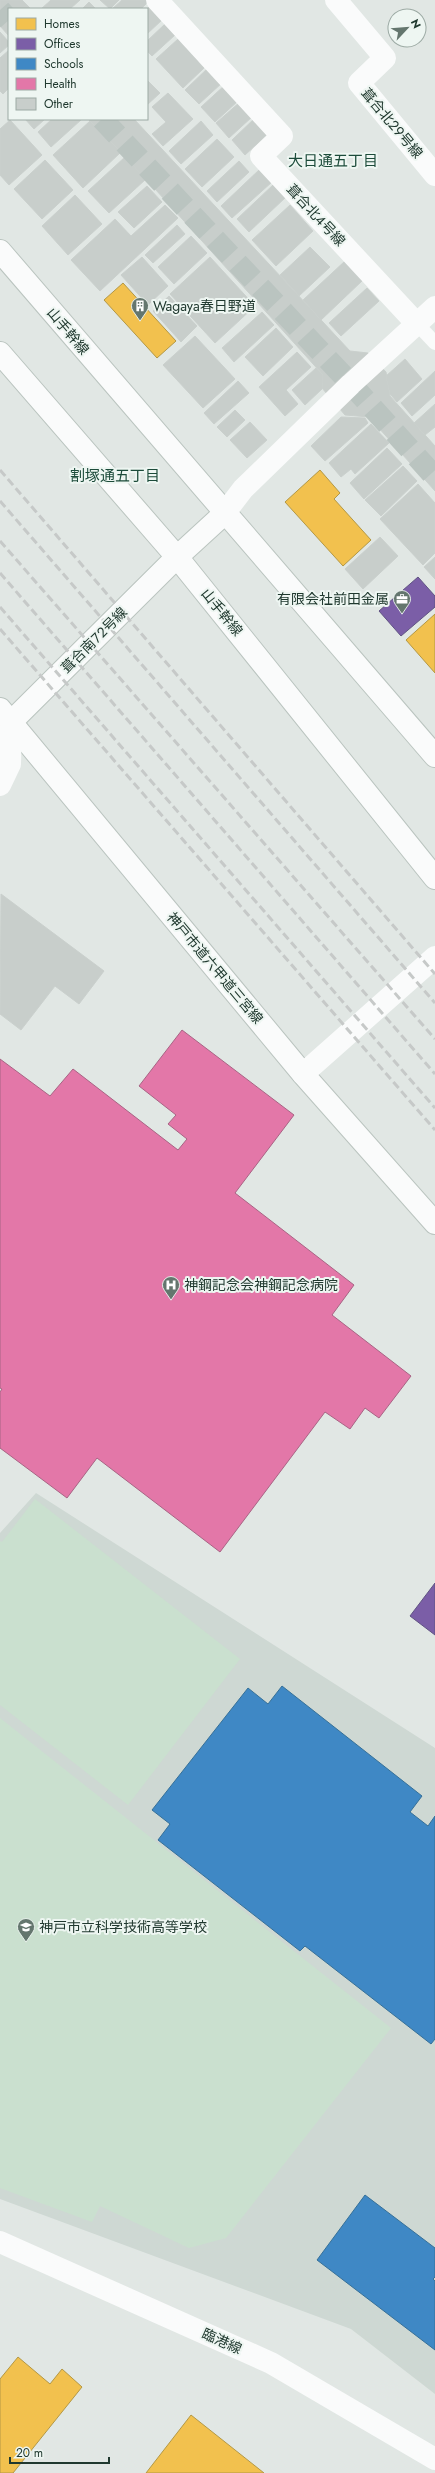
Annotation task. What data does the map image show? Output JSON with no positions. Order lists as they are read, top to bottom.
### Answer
{
  "streets": {
    "street": [
      "葺合北２９号線",
      "葺合北４号線",
      "山手幹線",
      "葺合南７２号線",
      "神戸市道六甲道三宮線",
      "臨港線"
    ]
  },
  "crossings": [
    ["葺合北４号線", "葺合南７２号線"],
    ["山手幹線", "葺合南７２号線"],
    ["葺合南７２号線", "神戸市道六甲道三宮線"]
  ],
  "districts": ["大日通五丁目", "割塚通五丁目"],
  "places": {
    "building": ["Wagaya春日野道"],
    "office": ["有限会社前田金属"],
    "hospital": ["神鋼記念会神鋼記念病院"],
    "school or university": ["神戸市立科学技術高等学校"]
  },
  "legend": [
    "Homes",
    "Offices",
    "Schools",
    "Health",
    "Other"
  ],
  "scale_bar": "20 m",
  "north": "top right"
}
